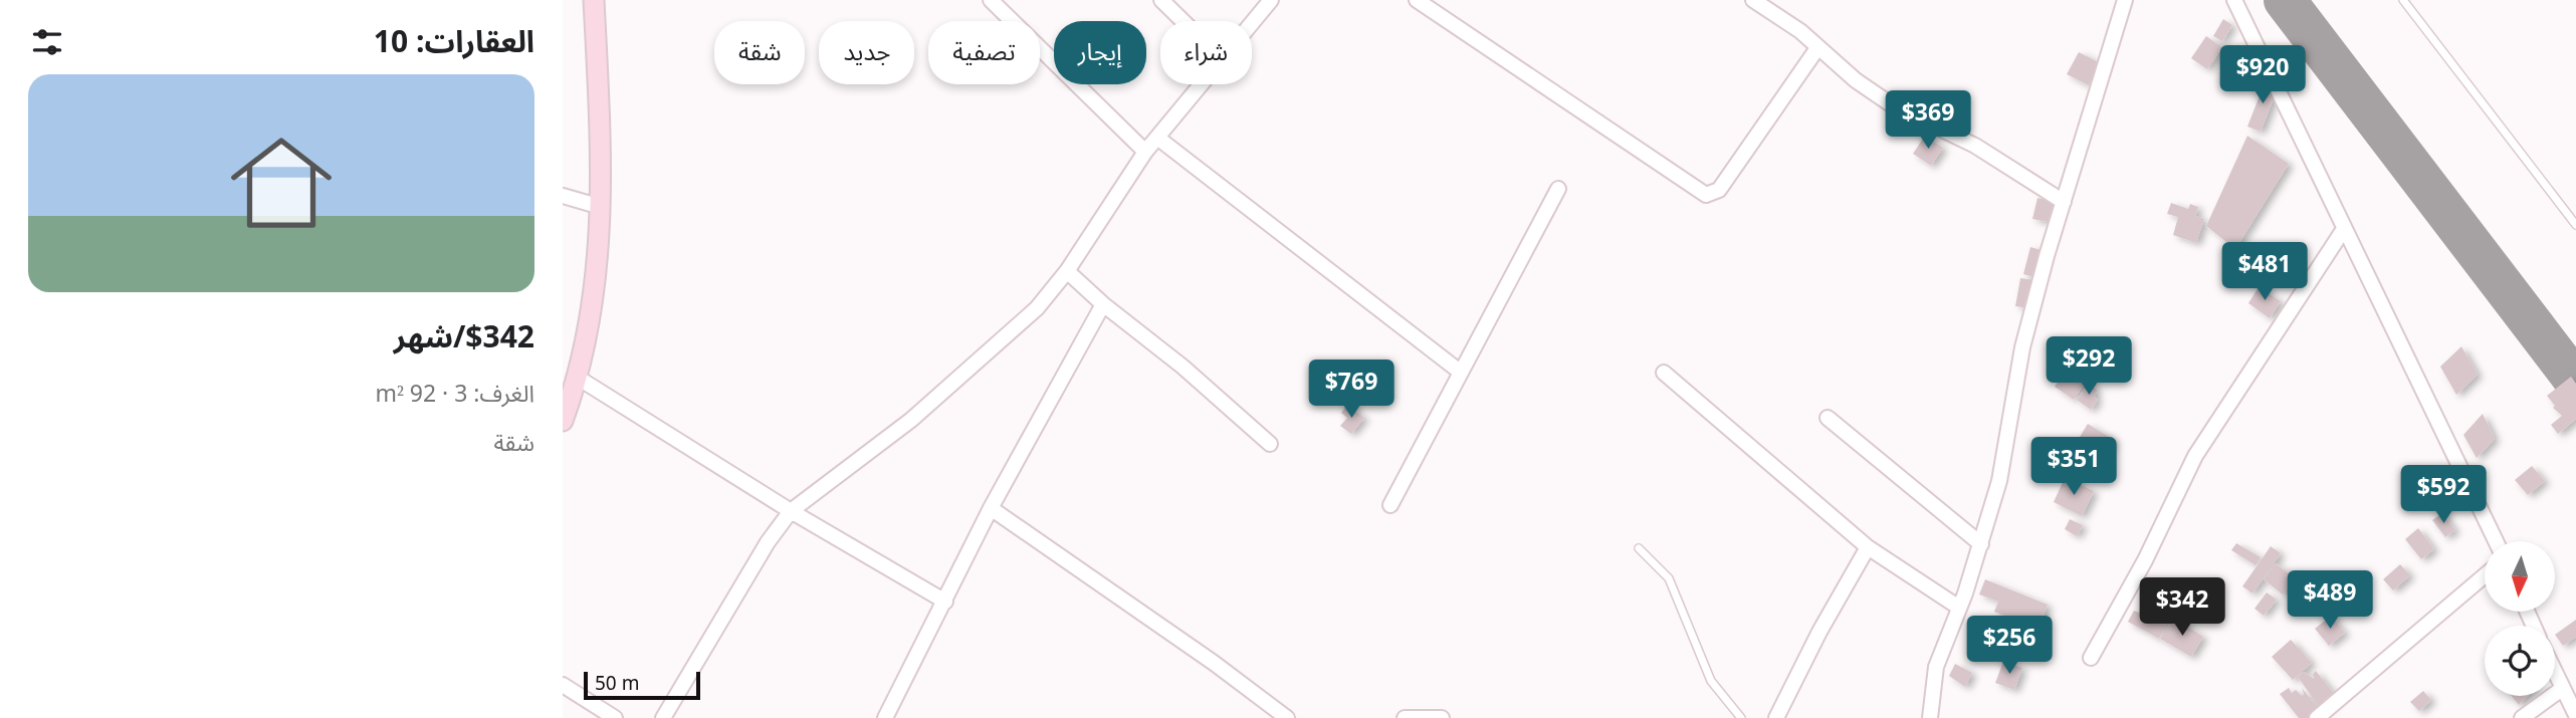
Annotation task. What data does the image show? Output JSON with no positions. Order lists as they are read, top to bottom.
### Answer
{
  "scale_bar": "50 m",
  "north": "bottom",
  "page": {
    "heading": "العقارات: 10",
    "chip": [
      "شراء",
      "إيجار",
      "تصفية",
      "جديد",
      "شقة"
    ],
    "price": [
      "$920",
      "$369",
      "$481",
      "$292",
      "$769",
      "$351",
      "$592",
      "$489",
      "$342",
      "$256"
    ],
    "list": [
      {
        "name": "$342/شهر",
        "note": "الغرف: 3 · 92 m² · شقة"
      }
    ],
    "scale": "50 m"
  }
}
